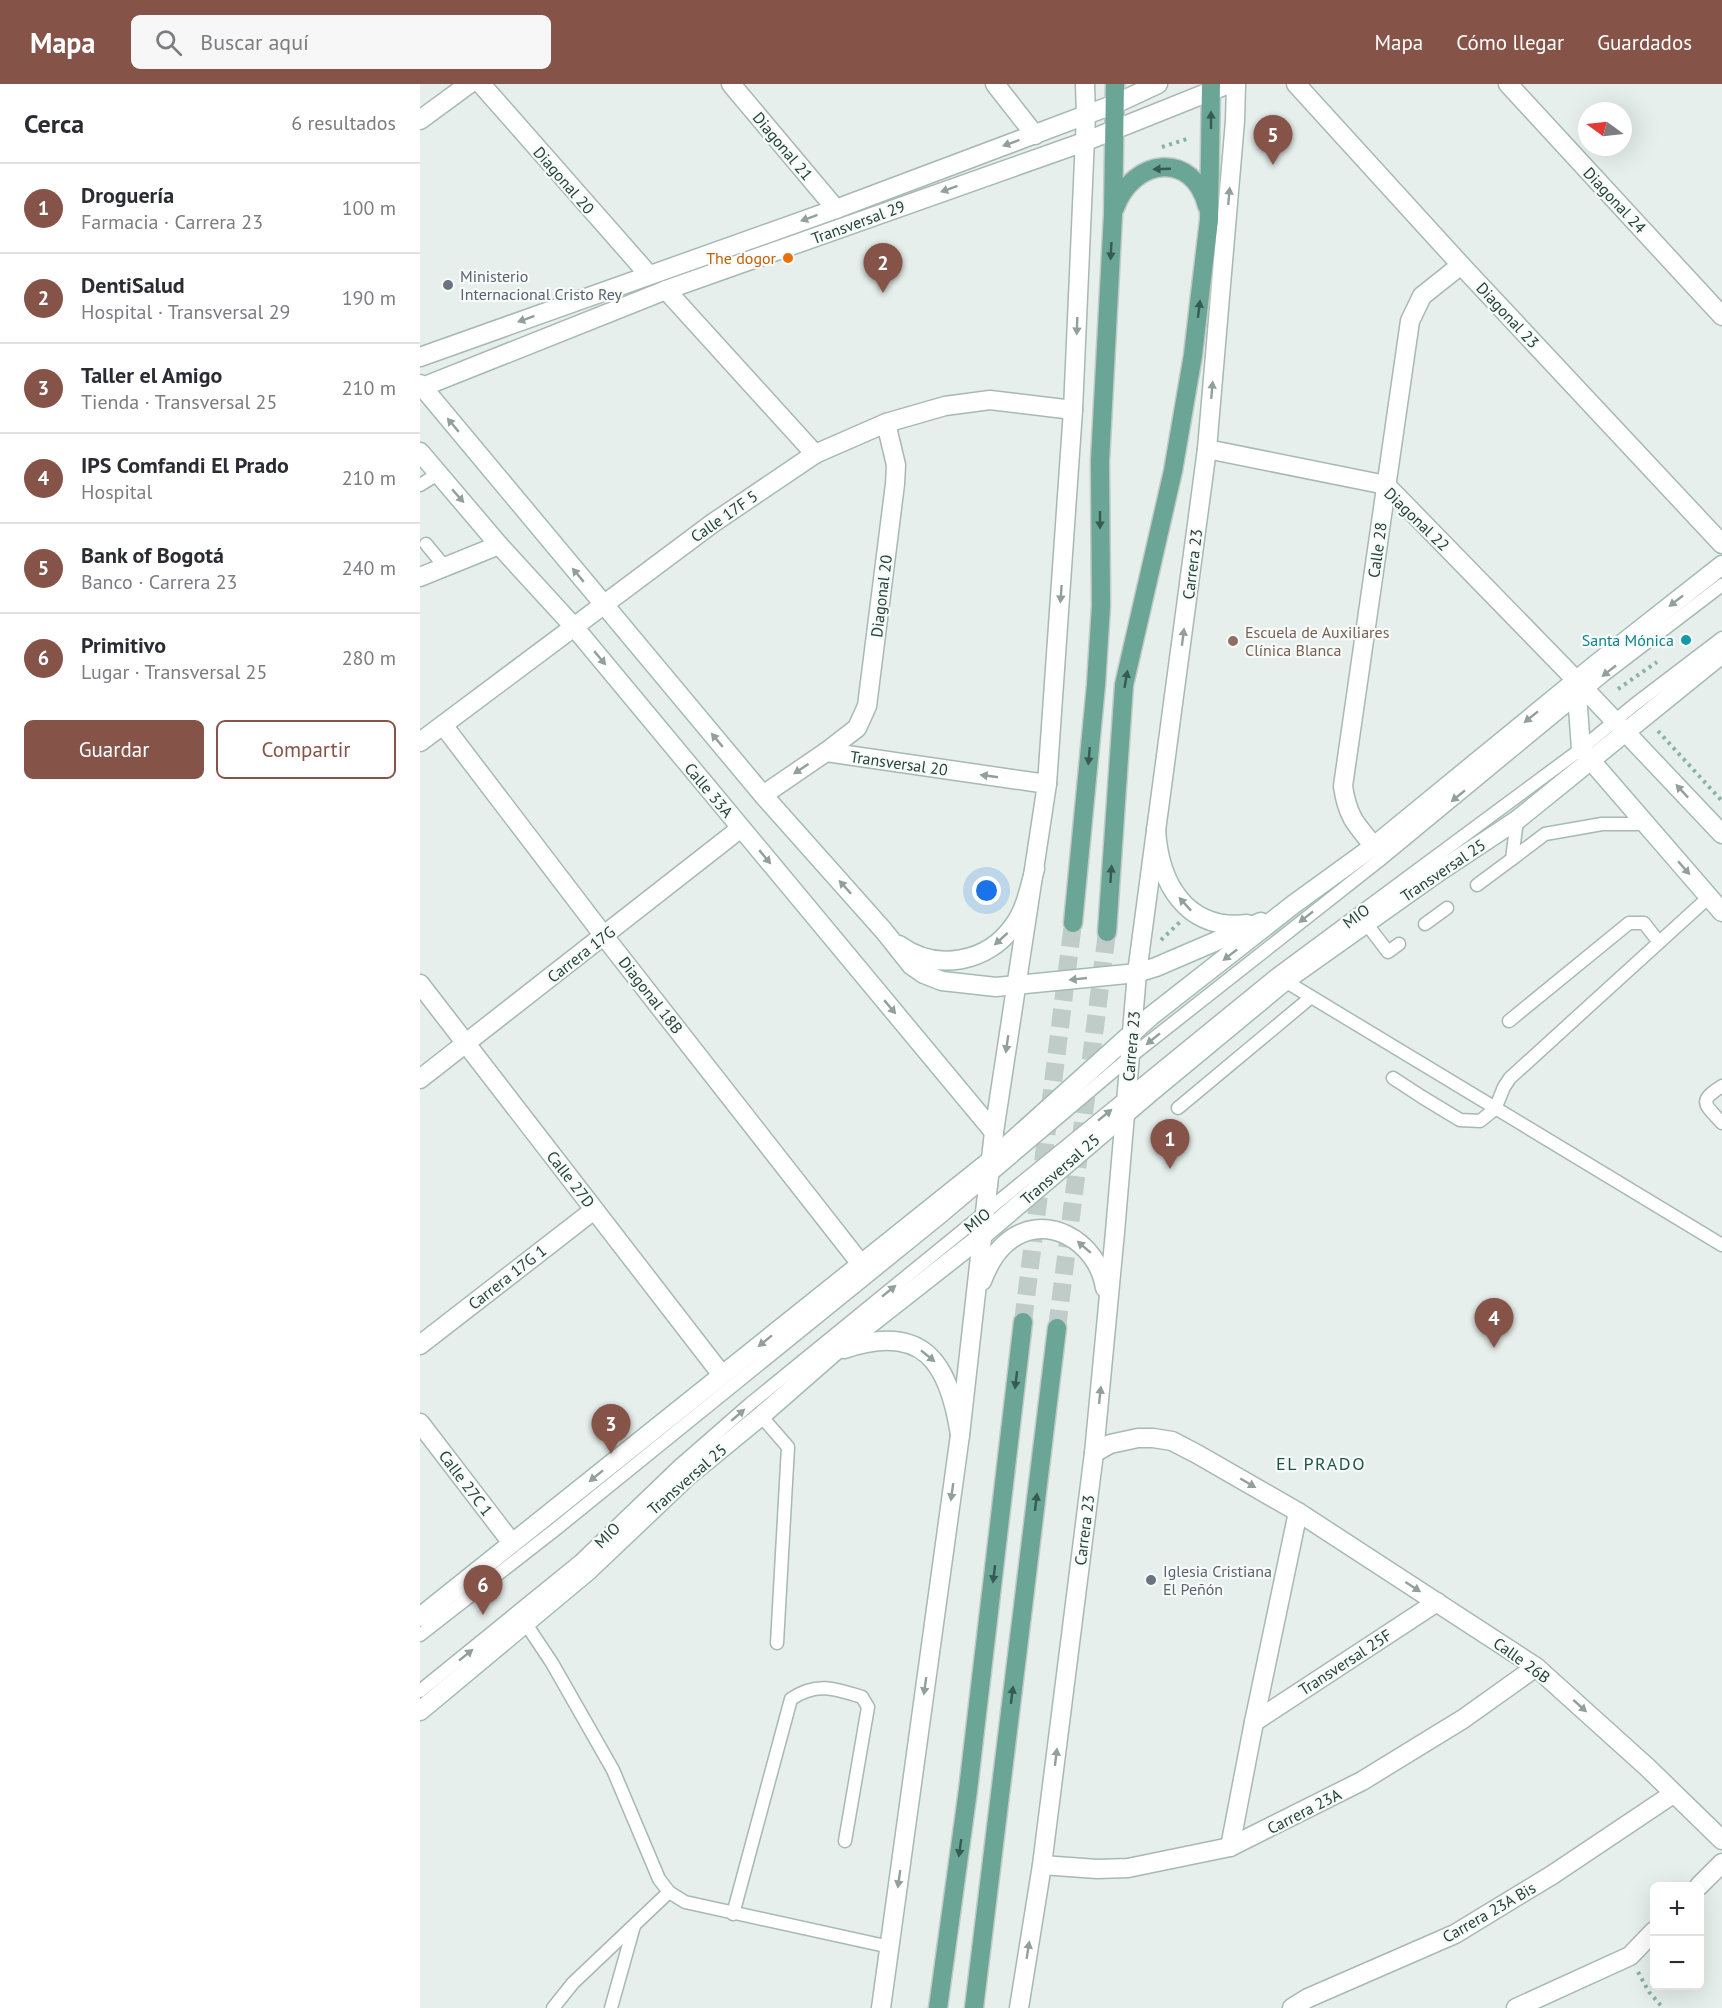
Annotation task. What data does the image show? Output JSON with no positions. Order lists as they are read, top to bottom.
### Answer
{
  "streets": {
    "street": [
      "Diagonal 21",
      "Diagonal 20",
      "Diagonal 24",
      "Transversal 29",
      "Diagonal 23",
      "Calle 17F 5",
      "Diagonal 22",
      "Calle 28",
      "Carrera 23",
      "Transversal 20",
      "Calle 33A",
      "Transversal 25",
      "Carrera 17G",
      "Diagonal 18B",
      "Calle 27D",
      "Carrera 17G 1",
      "Calle 27C 1",
      "Calle 26B",
      "Transversal 25F",
      "Carrera 23A",
      "Carrera 23A Bis"
    ],
    "lane": ["MIO"]
  },
  "crossings": [
    ["Diagonal 21", "Transversal 29"],
    ["Diagonal 20", "Transversal 29"],
    ["Diagonal 20", "Calle 17F 5"],
    ["Diagonal 20", "Transversal 20"],
    ["Diagonal 23", "Calle 28"],
    ["Calle 17F 5", "Calle 33A"],
    ["Calle 17F 5", "Diagonal 18B"],
    ["Diagonal 22", "Calle 28"],
    ["Diagonal 22", "Carrera 23"],
    ["Diagonal 22", "MIO"],
    ["Carrera 23", "Transversal 25"],
    ["Carrera 23", "MIO"],
    ["Carrera 23", "Calle 26B"],
    ["Carrera 23", "Carrera 23A"],
    ["Calle 33A", "Carrera 17G"],
    ["Transversal 25", "MIO"],
    ["Carrera 17G", "Diagonal 18B"],
    ["Carrera 17G", "Calle 27D"],
    ["Calle 27D", "Carrera 17G 1"],
    ["Calle 26B", "Transversal 25F"],
    ["Calle 26B", "Carrera 23A"],
    ["Calle 26B", "Carrera 23A Bis"]
  ],
  "one_way": ["Transversal 29", "Transversal 20", "Calle 26B"],
  "districts": ["EL PRADO"],
  "places": [
    "The dogor",
    "Ministerio Internacional Cristo Rey",
    "Santa Mónica",
    "Escuela de Auxiliares Clínica Blanca",
    "Iglesia Cristiana El Peñón"
  ],
  "north": "left",
  "page": {
    "header": "Mapa",
    "search": "Buscar aquí",
    "nav": ["Mapa", "Cómo llegar", "Guardados"],
    "heading": ["Cerca", "6 resultados"],
    "pins": [
      "5",
      "2",
      "1",
      "4",
      "3",
      "6"
    ],
    "list": [
      {
        "mark": "1",
        "name": "Droguería",
        "note": "Farmacia · Carrera 23",
        "value": "100 m"
      },
      {
        "mark": "2",
        "name": "DentiSalud",
        "note": "Hospital · Transversal 29",
        "value": "190 m"
      },
      {
        "mark": "3",
        "name": "Taller el Amigo",
        "note": "Tienda · Transversal 25",
        "value": "210 m"
      },
      {
        "mark": "4",
        "name": "IPS Comfandi El Prado",
        "note": "Hospital",
        "value": "210 m"
      },
      {
        "mark": "5",
        "name": "Bank of Bogotá",
        "note": "Banco · Carrera 23",
        "value": "240 m"
      },
      {
        "mark": "6",
        "name": "Primitivo",
        "note": "Lugar · Transversal 25",
        "value": "280 m"
      }
    ],
    "buttons": ["Guardar", "Compartir"],
    "map_buttons": ["+", "−"]
  }
}
